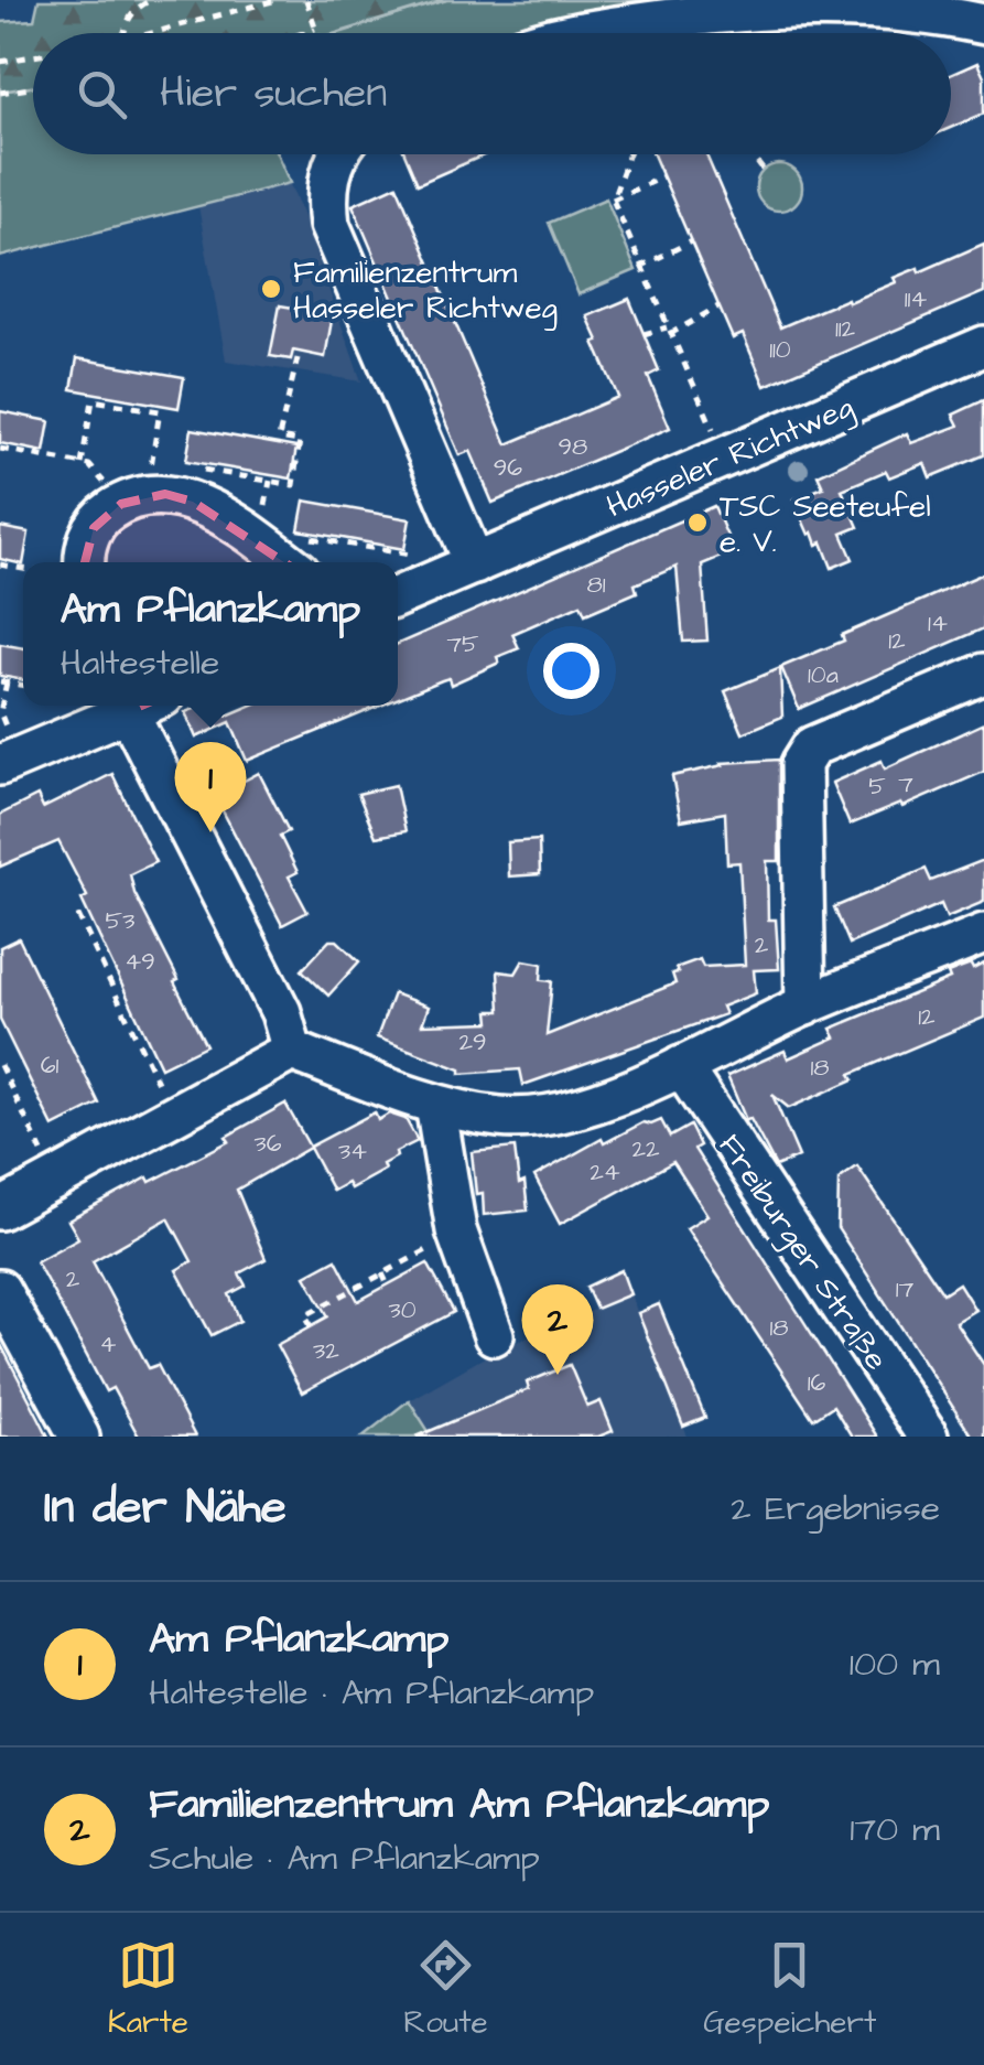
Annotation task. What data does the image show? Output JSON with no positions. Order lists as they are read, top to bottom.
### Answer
{
  "streets": {
    "street": ["Hasseler Richtweg", "Freiburger Straße"]
  },
  "places": ["Familienzentrum Hasseler Richtweg", "TSC Seeteufel e. V."],
  "house_numbers": [
    "114",
    "112",
    "110",
    "98",
    "96",
    "81",
    "14",
    "12",
    "75",
    "10a",
    "7",
    "5",
    "53",
    "2",
    "49",
    "12",
    "29",
    "61",
    "18",
    "36",
    "22",
    "34",
    "24",
    "2",
    "17",
    "30",
    "18",
    "4",
    "32",
    "16"
  ],
  "page": {
    "search": "Hier suchen",
    "popup": ["Am Pflanzkamp", "Haltestelle"],
    "pins": ["1", "2"],
    "heading": ["In der Nähe", "2 Ergebnisse"],
    "list": [
      {
        "mark": "1",
        "name": "Am Pflanzkamp",
        "note": "Haltestelle · Am Pflanzkamp",
        "value": "100 m"
      },
      {
        "mark": "2",
        "name": "Familienzentrum Am Pflanzkamp",
        "note": "Schule · Am Pflanzkamp",
        "value": "170 m"
      }
    ],
    "nav": ["Karte", "Route", "Gespeichert"]
  }
}
